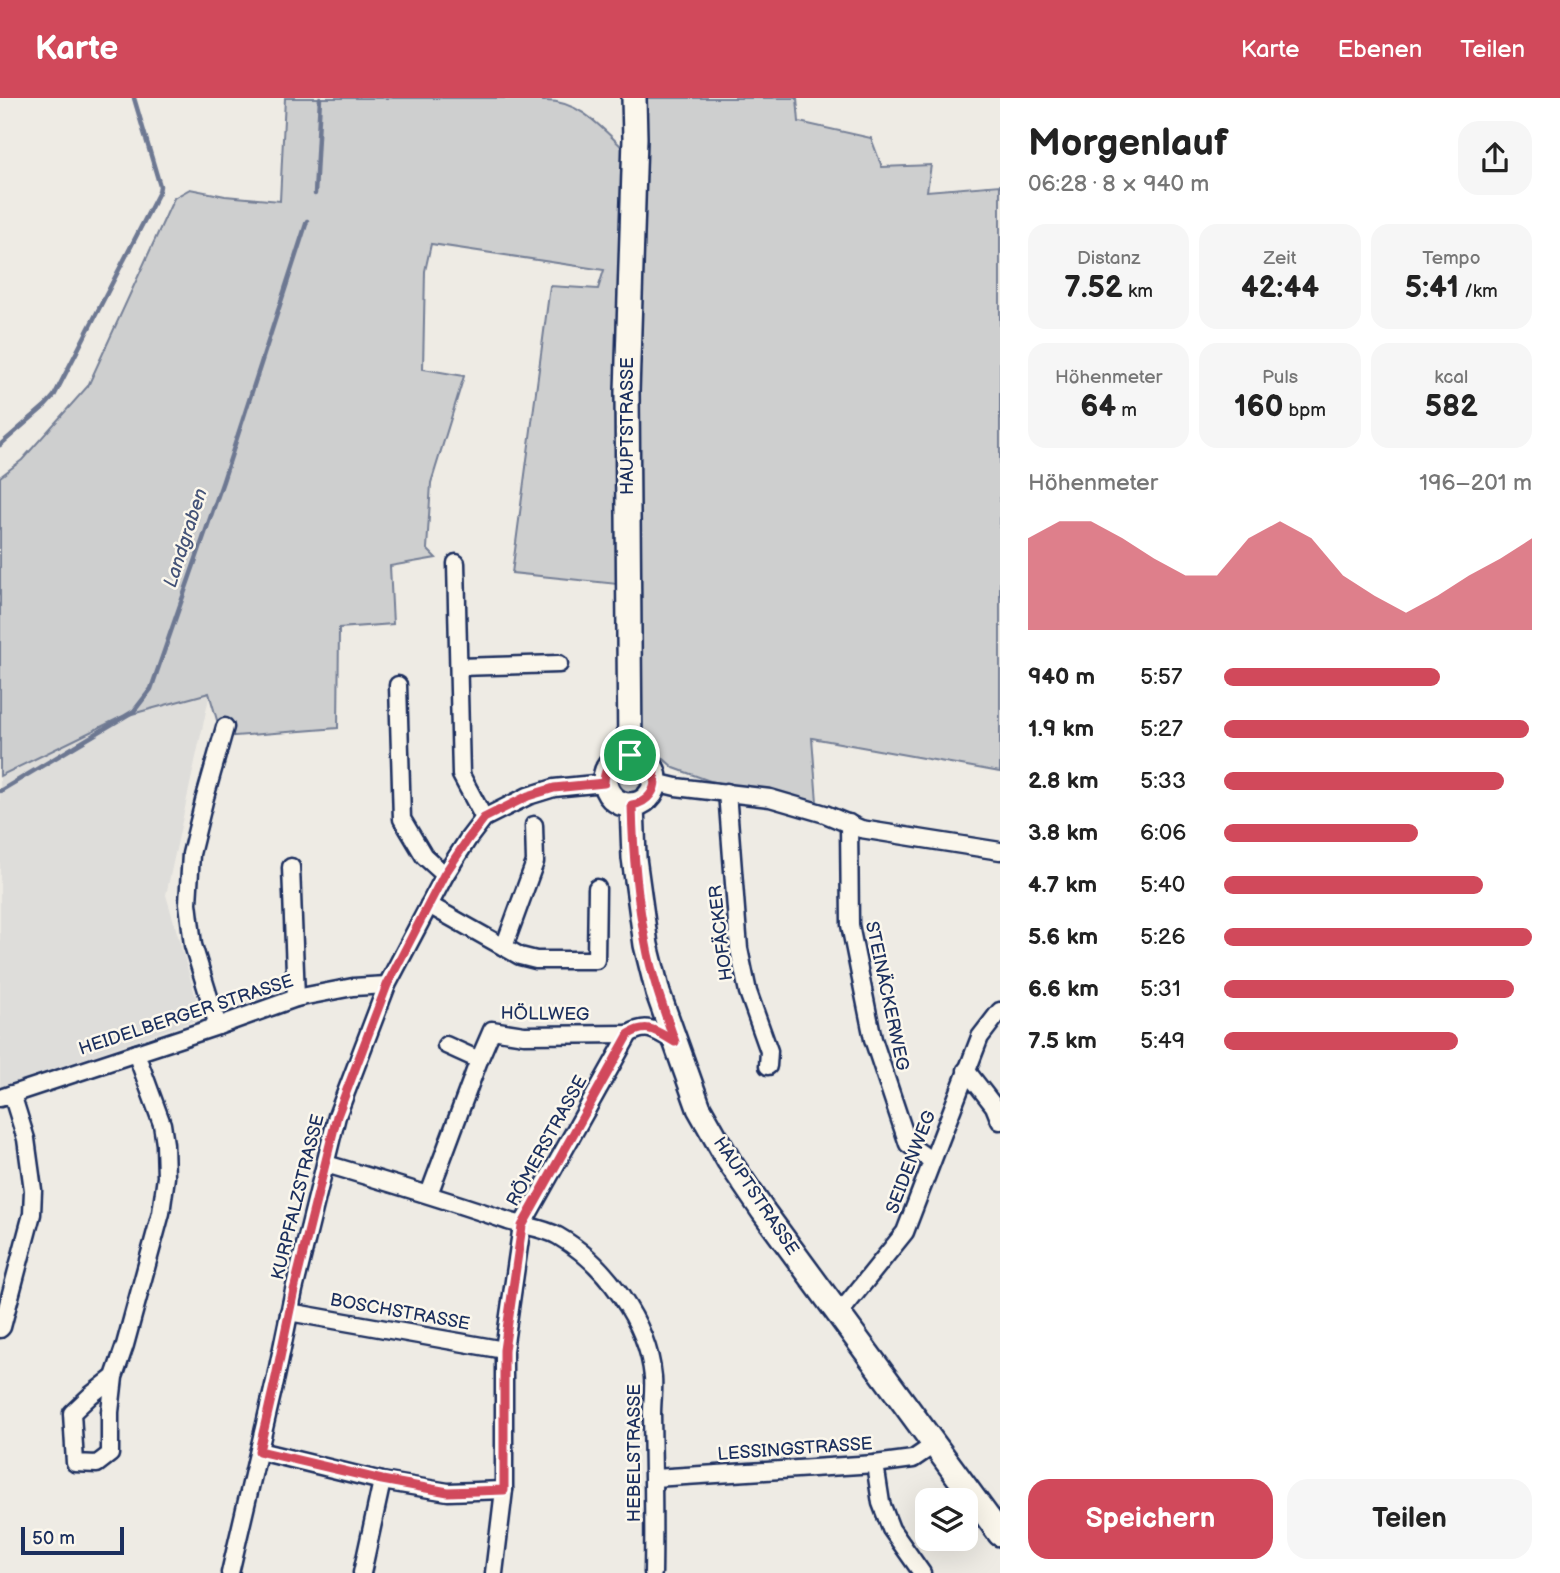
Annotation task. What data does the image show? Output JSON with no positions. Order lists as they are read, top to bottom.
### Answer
{
  "streets": {
    "main road": ["HAUPTSTRASSE"],
    "street": [
      "HOFÄCKER",
      "STEINÄCKERWEG",
      "HÖLLWEG",
      "HEIDELBERGER STRASSE",
      "RÖMERSTRASSE",
      "SEIDENWEG",
      "KURPFALZSTRASSE",
      "BOSCHSTRASSE",
      "LESSINGSTRASSE",
      "HEBELSTRASSE"
    ]
  },
  "crossings": [
    ["HAUPTSTRASSE", "SEIDENWEG"],
    ["HAUPTSTRASSE", "KURPFALZSTRASSE"],
    ["HAUPTSTRASSE", "LESSINGSTRASSE"],
    ["STEINÄCKERWEG", "SEIDENWEG"],
    ["HÖLLWEG", "RÖMERSTRASSE"],
    ["HÖLLWEG", "HEBELSTRASSE"],
    ["HEIDELBERGER STRASSE", "KURPFALZSTRASSE"],
    ["RÖMERSTRASSE", "BOSCHSTRASSE"],
    ["RÖMERSTRASSE", "HEBELSTRASSE"],
    ["KURPFALZSTRASSE", "BOSCHSTRASSE"],
    ["KURPFALZSTRASSE", "HEBELSTRASSE"],
    ["LESSINGSTRASSE", "HEBELSTRASSE"]
  ],
  "water": ["Landgraben"],
  "scale_bar": "50 m",
  "page": {
    "header": "Karte",
    "nav": ["Karte", "Ebenen", "Teilen"],
    "heading": ["Morgenlauf", "06:28 · 8 × 940 m"],
    "stats": [
      ["Distanz", "7.52 km"],
      ["Zeit", "42:44"],
      ["Tempo", "5:41 /km"],
      ["Höhenmeter", "64 m"],
      ["Puls", "160 bpm"],
      ["kcal", "582"]
    ],
    "chart": ["Höhenmeter", "196–201 m"],
    "list": [
      {
        "name": "940 m",
        "note": "5:57"
      },
      {
        "name": "1.9 km",
        "note": "5:27"
      },
      {
        "name": "2.8 km",
        "note": "5:33"
      },
      {
        "name": "3.8 km",
        "note": "6:06"
      },
      {
        "name": "4.7 km",
        "note": "5:40"
      },
      {
        "name": "5.6 km",
        "note": "5:26"
      },
      {
        "name": "6.6 km",
        "note": "5:31"
      },
      {
        "name": "7.5 km",
        "note": "5:49"
      }
    ],
    "buttons": ["Speichern", "Teilen"],
    "scale": "50 m"
  }
}
